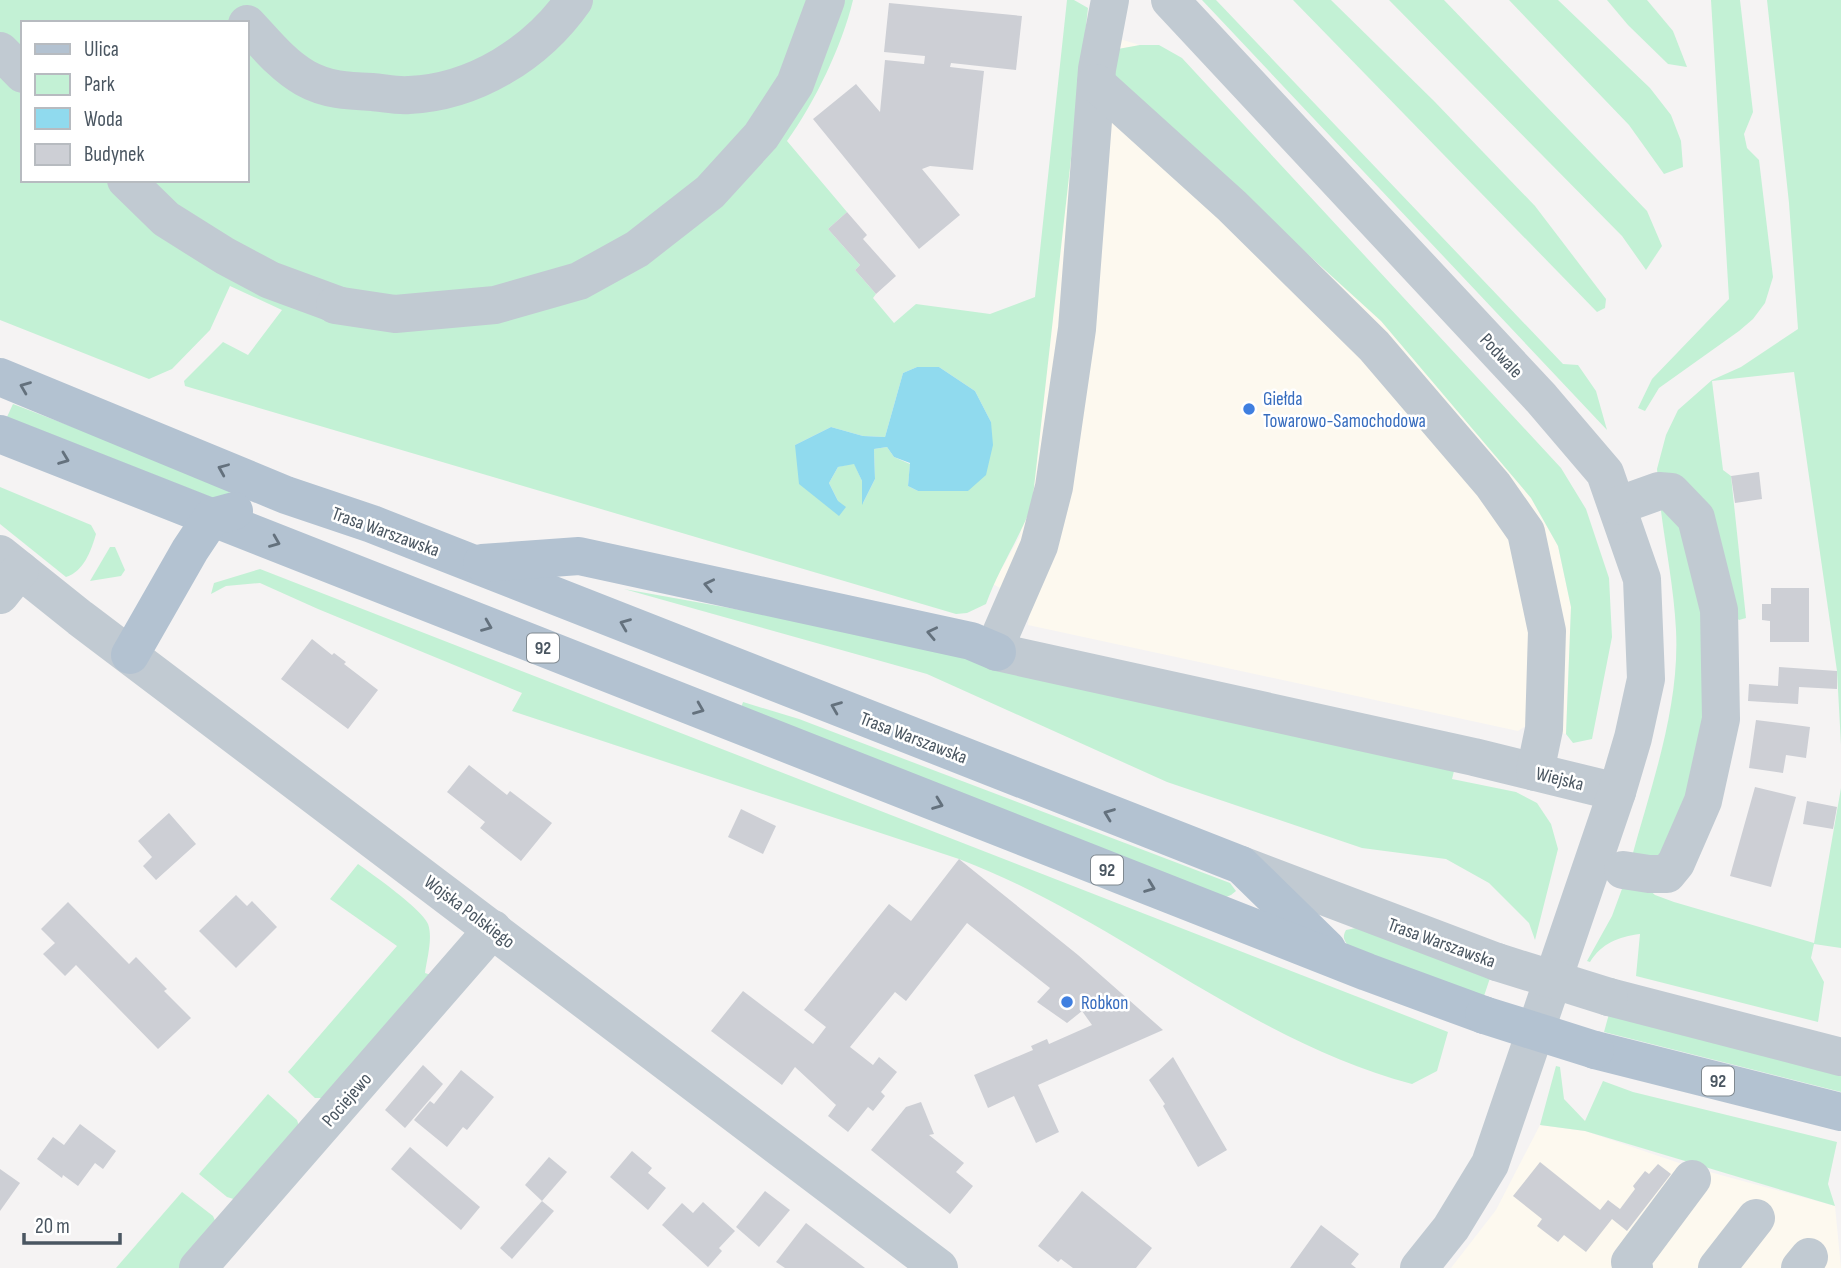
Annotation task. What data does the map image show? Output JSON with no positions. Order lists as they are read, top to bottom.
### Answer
{
  "streets": {
    "main road": ["Trasa Warszawska", "92"],
    "street": [
      "Podwale",
      "Wiejska",
      "Wojska Polskiego",
      "Pociejewo"
    ]
  },
  "crossings": [
    ["Podwale", "Wiejska"],
    ["Wojska Polskiego", "Pociejewo"]
  ],
  "places": ["Giełda Towarowo-Samochodowa", "Robkon"],
  "legend": [
    "Ulica",
    "Park",
    "Woda",
    "Budynek"
  ],
  "scale_bar": "20 m"
}
